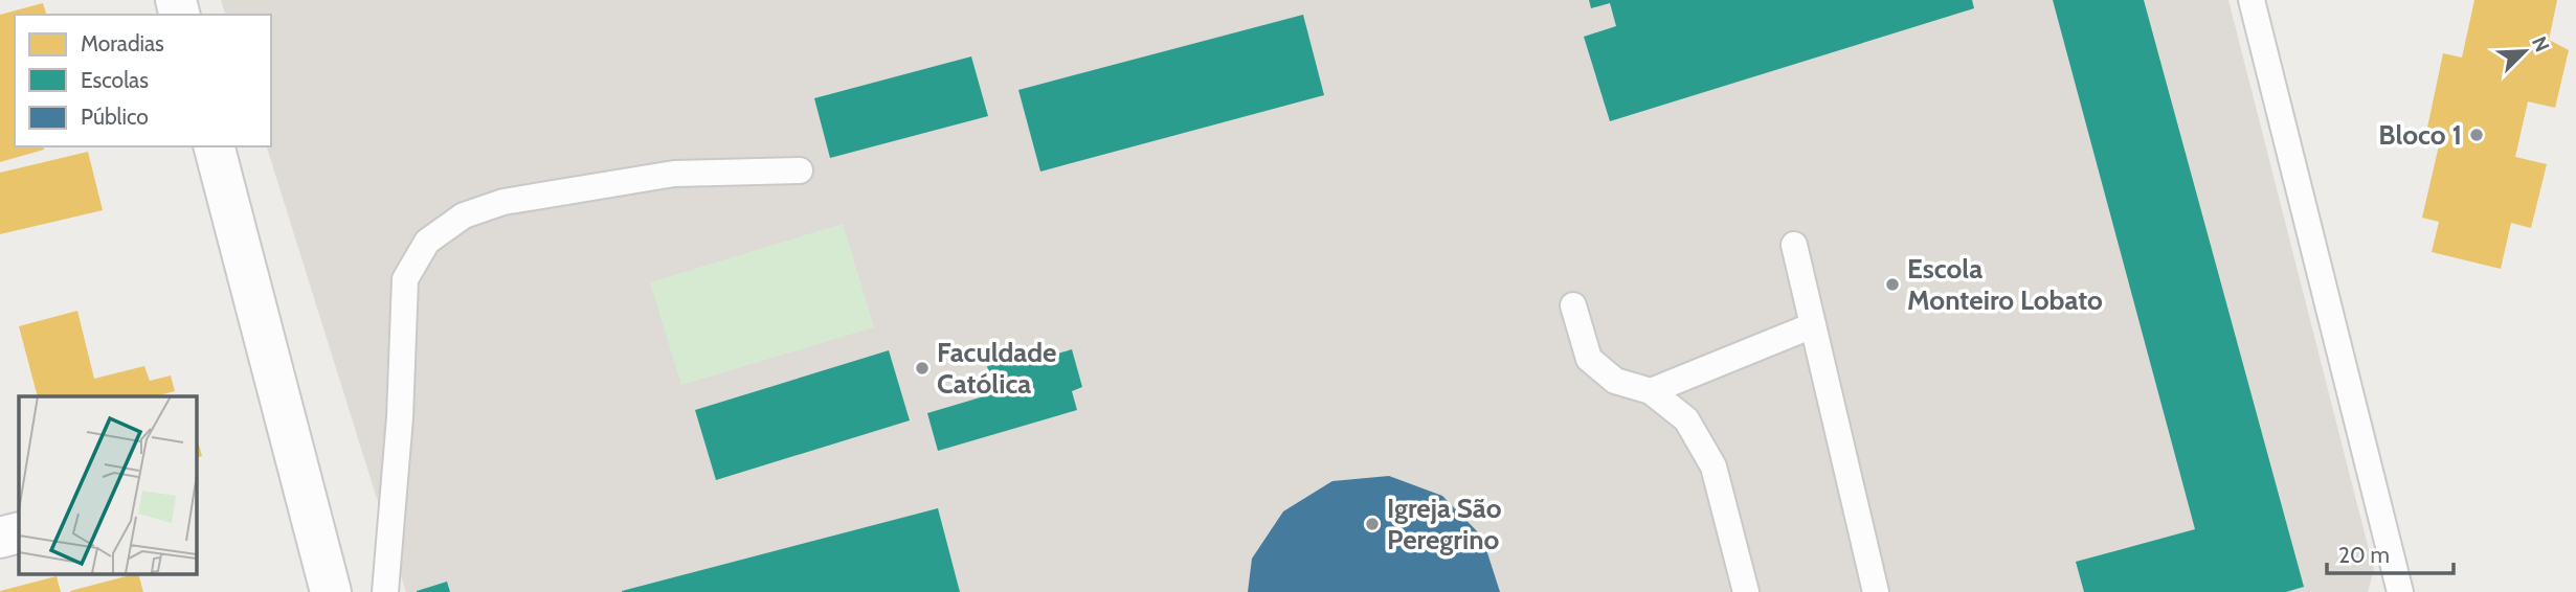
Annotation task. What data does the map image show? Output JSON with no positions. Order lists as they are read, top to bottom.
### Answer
{
  "places": [
    "Bloco 1",
    "Escola Monteiro Lobato",
    "Faculdade Católica",
    "Igreja São Peregrino"
  ],
  "legend": ["Moradias", "Escolas", "Público"],
  "scale_bar": "20 m",
  "north": "top right"
}
